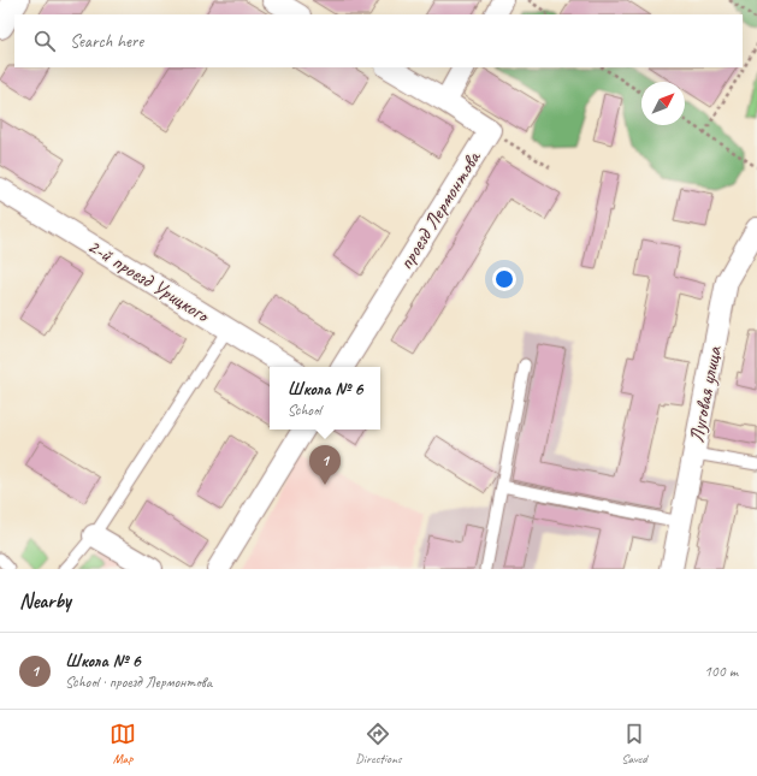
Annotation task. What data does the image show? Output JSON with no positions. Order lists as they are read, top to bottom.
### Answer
{
  "streets": {
    "street": ["проезд Лермонтова", "2-й проезд Урицкого", "Луговая улица"]
  },
  "north": "top right",
  "page": {
    "search": "Search here",
    "popup": ["Школа № 6", "School"],
    "pins": "1",
    "heading": "Nearby",
    "list": [
      {
        "mark": "1",
        "name": "Школа № 6",
        "note": "School · проезд Лермонтова",
        "value": "100 m"
      }
    ],
    "nav": ["Map", "Directions", "Saved"]
  }
}
